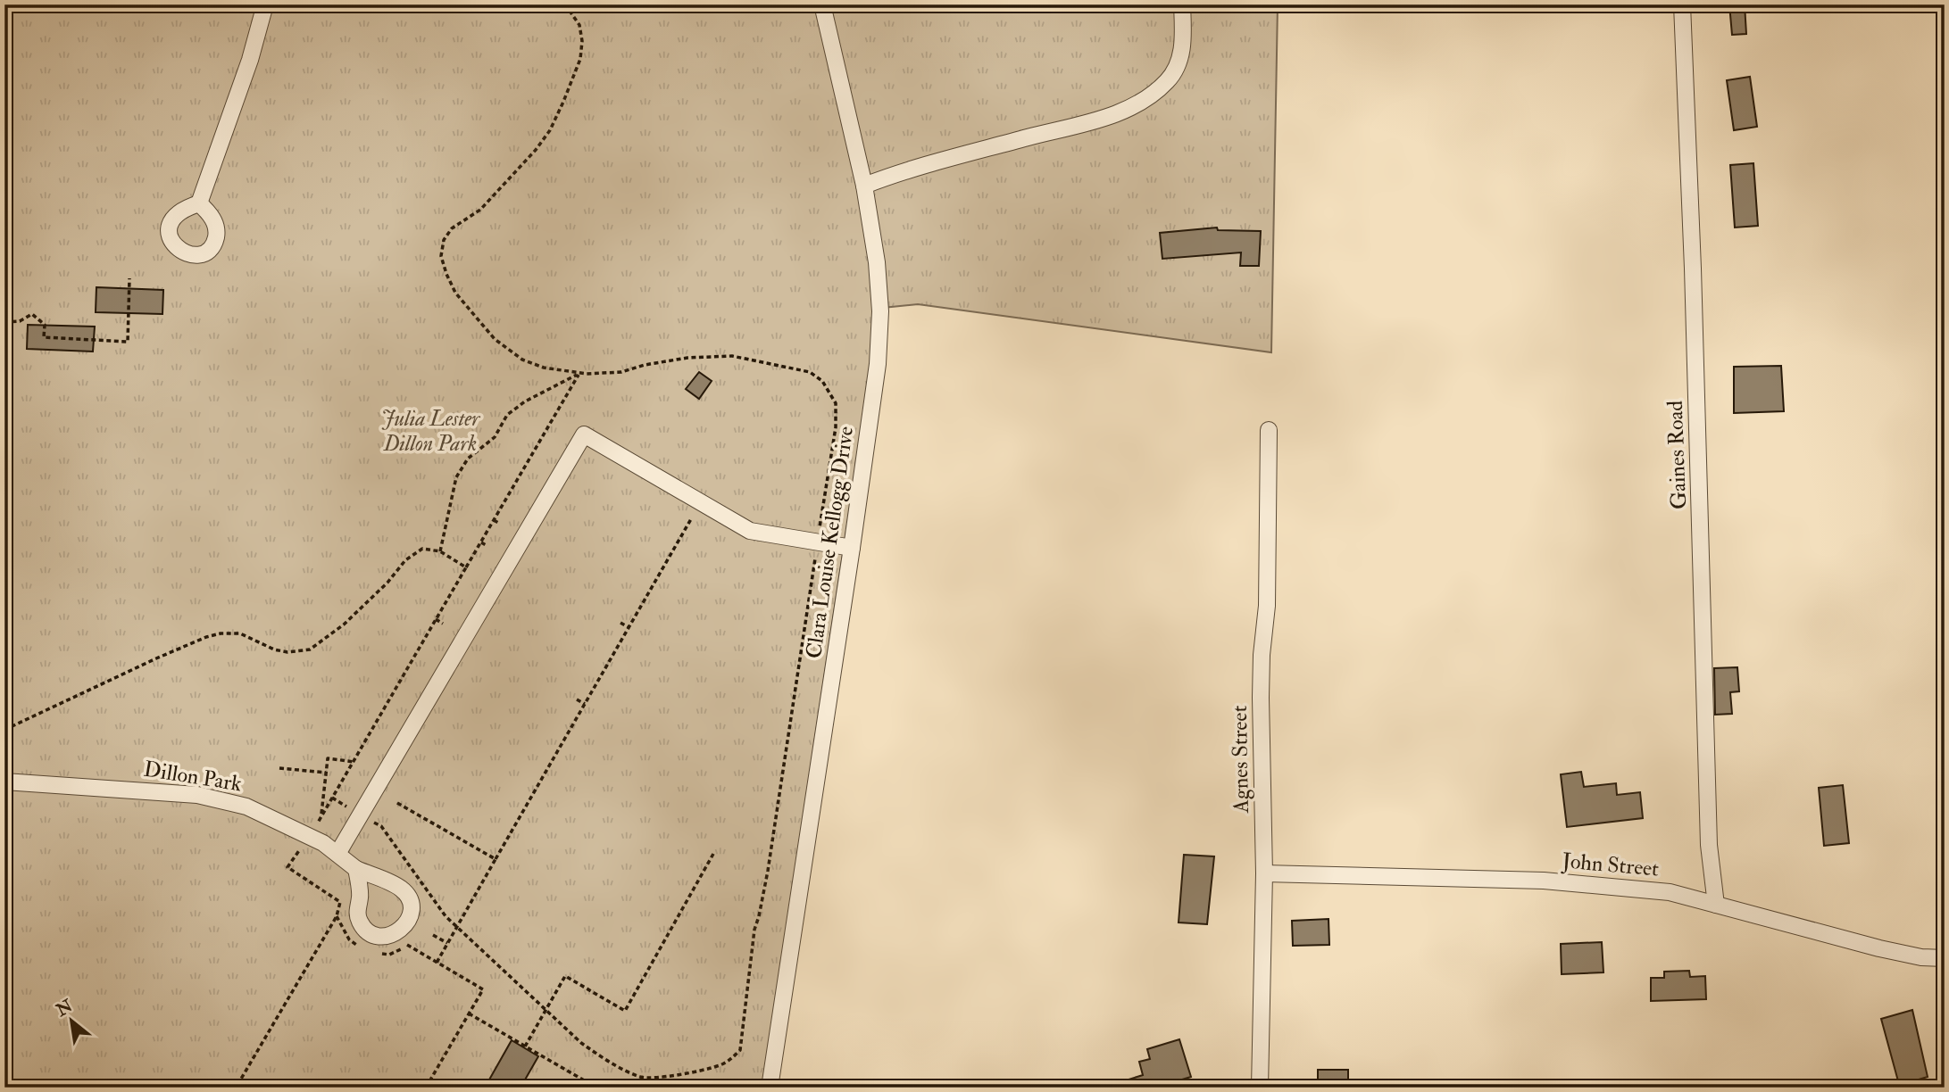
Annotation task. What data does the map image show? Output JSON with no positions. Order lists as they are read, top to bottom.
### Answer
{
  "streets": {
    "street": [
      "Gaines Road",
      "Clara Louise Kellogg Drive",
      "Agnes Street",
      "Dillon Park",
      "John Street"
    ]
  },
  "crossings": [
    ["Gaines Road", "John Street"],
    ["Agnes Street", "John Street"]
  ],
  "parks": ["Julia Lester Dillon Park"],
  "north": "top left"
}
